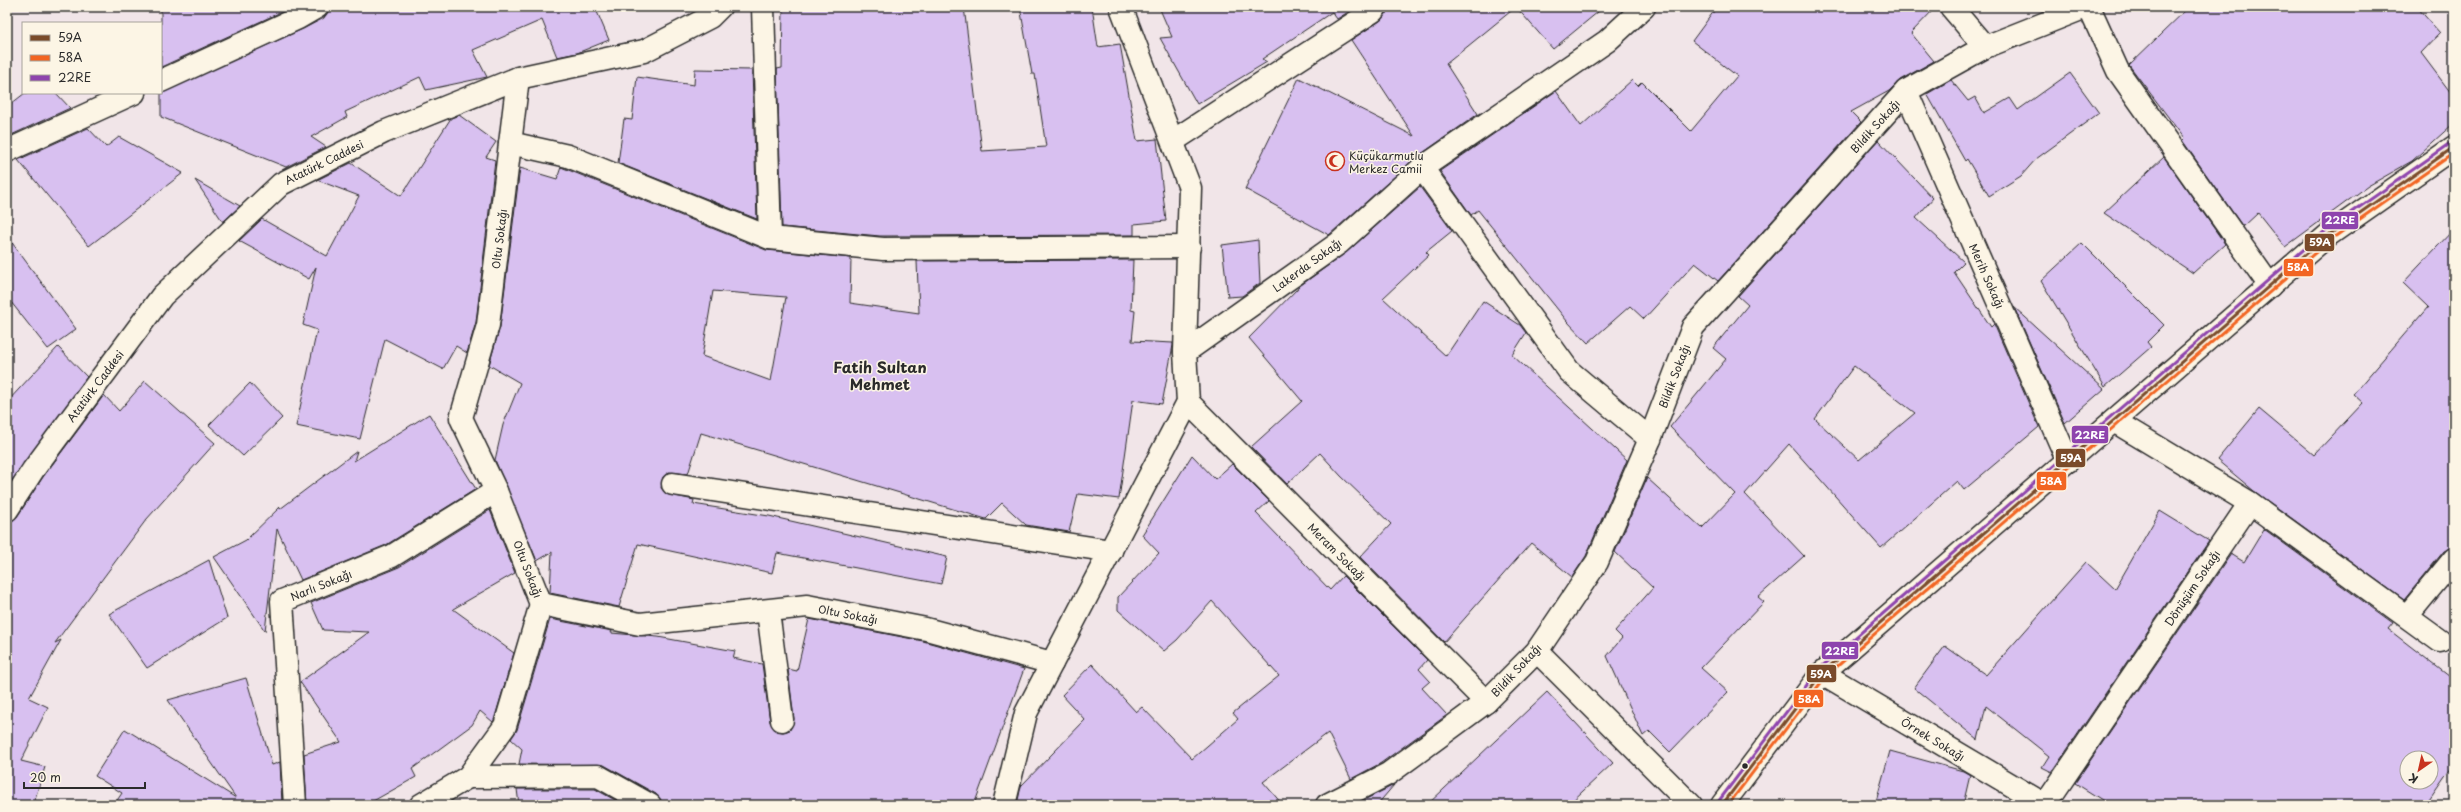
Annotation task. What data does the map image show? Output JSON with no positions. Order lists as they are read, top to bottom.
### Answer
{
  "streets": {
    "street": [
      "Bildik Sokağı",
      "Atatürk Caddesi",
      "Oltu Sokağı",
      "Lakerda Sokağı",
      "Merih Sokağı",
      "Meram Sokağı",
      "Narlı Sokağı",
      "Dönüşüm Sokağı",
      "Örnek Sokağı"
    ]
  },
  "crossings": [
    ["Bildik Sokağı", "Merih Sokağı"],
    ["Bildik Sokağı", "Meram Sokağı"],
    ["Atatürk Caddesi", "Oltu Sokağı"],
    ["Oltu Sokağı", "Narlı Sokağı"],
    ["Dönüşüm Sokağı", "Örnek Sokağı"]
  ],
  "districts": ["Fatih Sultan Mehmet"],
  "places": {
    "mosque": ["Küçükarmutlu Merkez Camii"]
  },
  "lines": ["transit line 22RE", "transit line 59A", "transit line 58A"],
  "legend": ["59A", "58A", "22RE"],
  "scale_bar": "20 m",
  "north": "bottom left"
}
